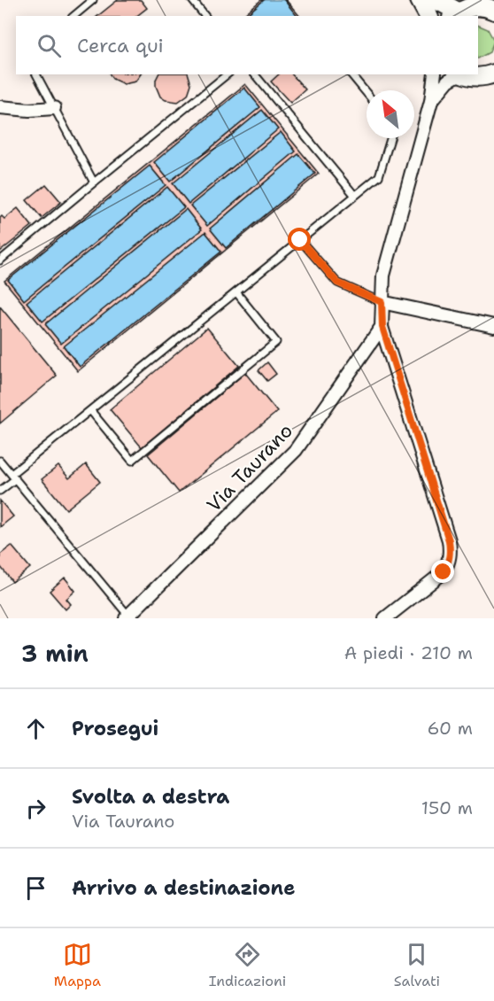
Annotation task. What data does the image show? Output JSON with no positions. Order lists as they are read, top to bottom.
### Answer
{
  "streets": {
    "street": ["Via Taurano"]
  },
  "north": "top left",
  "page": {
    "search": "Cerca qui",
    "heading": ["3 min", "A piedi · 210 m"],
    "list": [
      ["Prosegui", "60 m"],
      ["Svolta a destra", "Via Taurano", "150 m"],
      "Arrivo a destinazione"
    ],
    "nav": ["Mappa", "Indicazioni", "Salvati"]
  }
}
